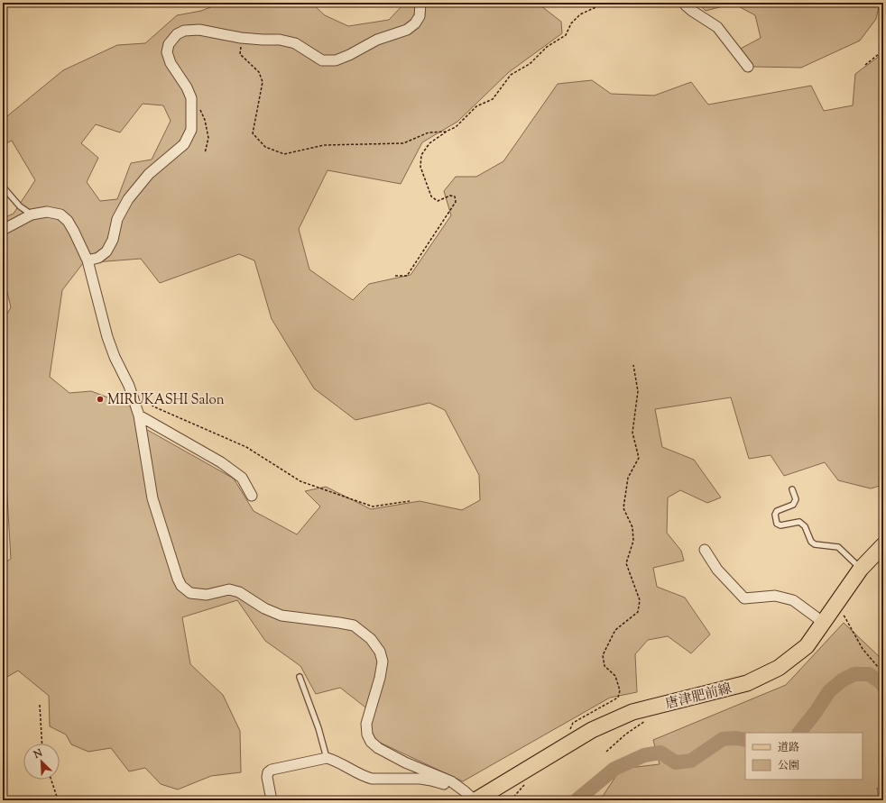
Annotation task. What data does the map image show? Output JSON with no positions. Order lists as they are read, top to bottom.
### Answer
{
  "streets": {
    "main road": ["唐津肥前線"]
  },
  "places": ["MIRUKASHI Salon"],
  "legend": ["道路", "公園"],
  "north": "top left"
}
